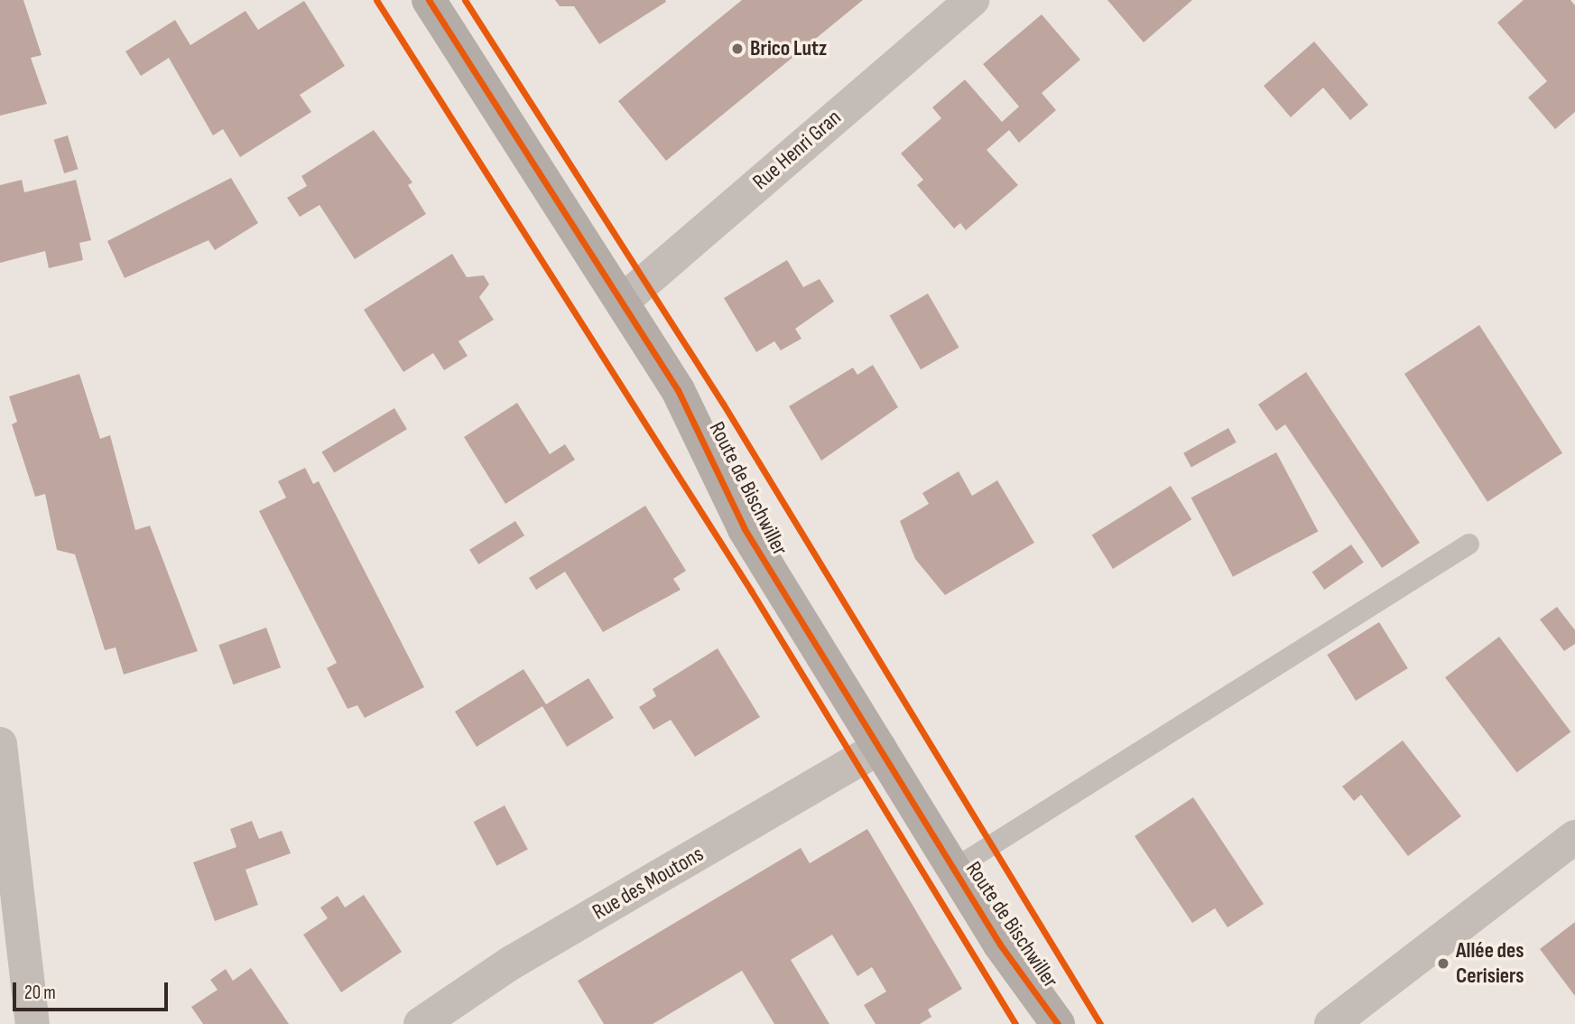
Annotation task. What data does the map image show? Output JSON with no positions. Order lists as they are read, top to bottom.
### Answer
{
  "streets": {
    "street": ["Rue Henri Gran", "Route de Bischwiller", "Rue des Moutons"]
  },
  "crossings": [
    ["Rue Henri Gran", "Route de Bischwiller"],
    ["Route de Bischwiller", "Rue des Moutons"]
  ],
  "places": ["Brico Lutz", "Allée des Cerisiers"],
  "scale_bar": "20 m"
}
